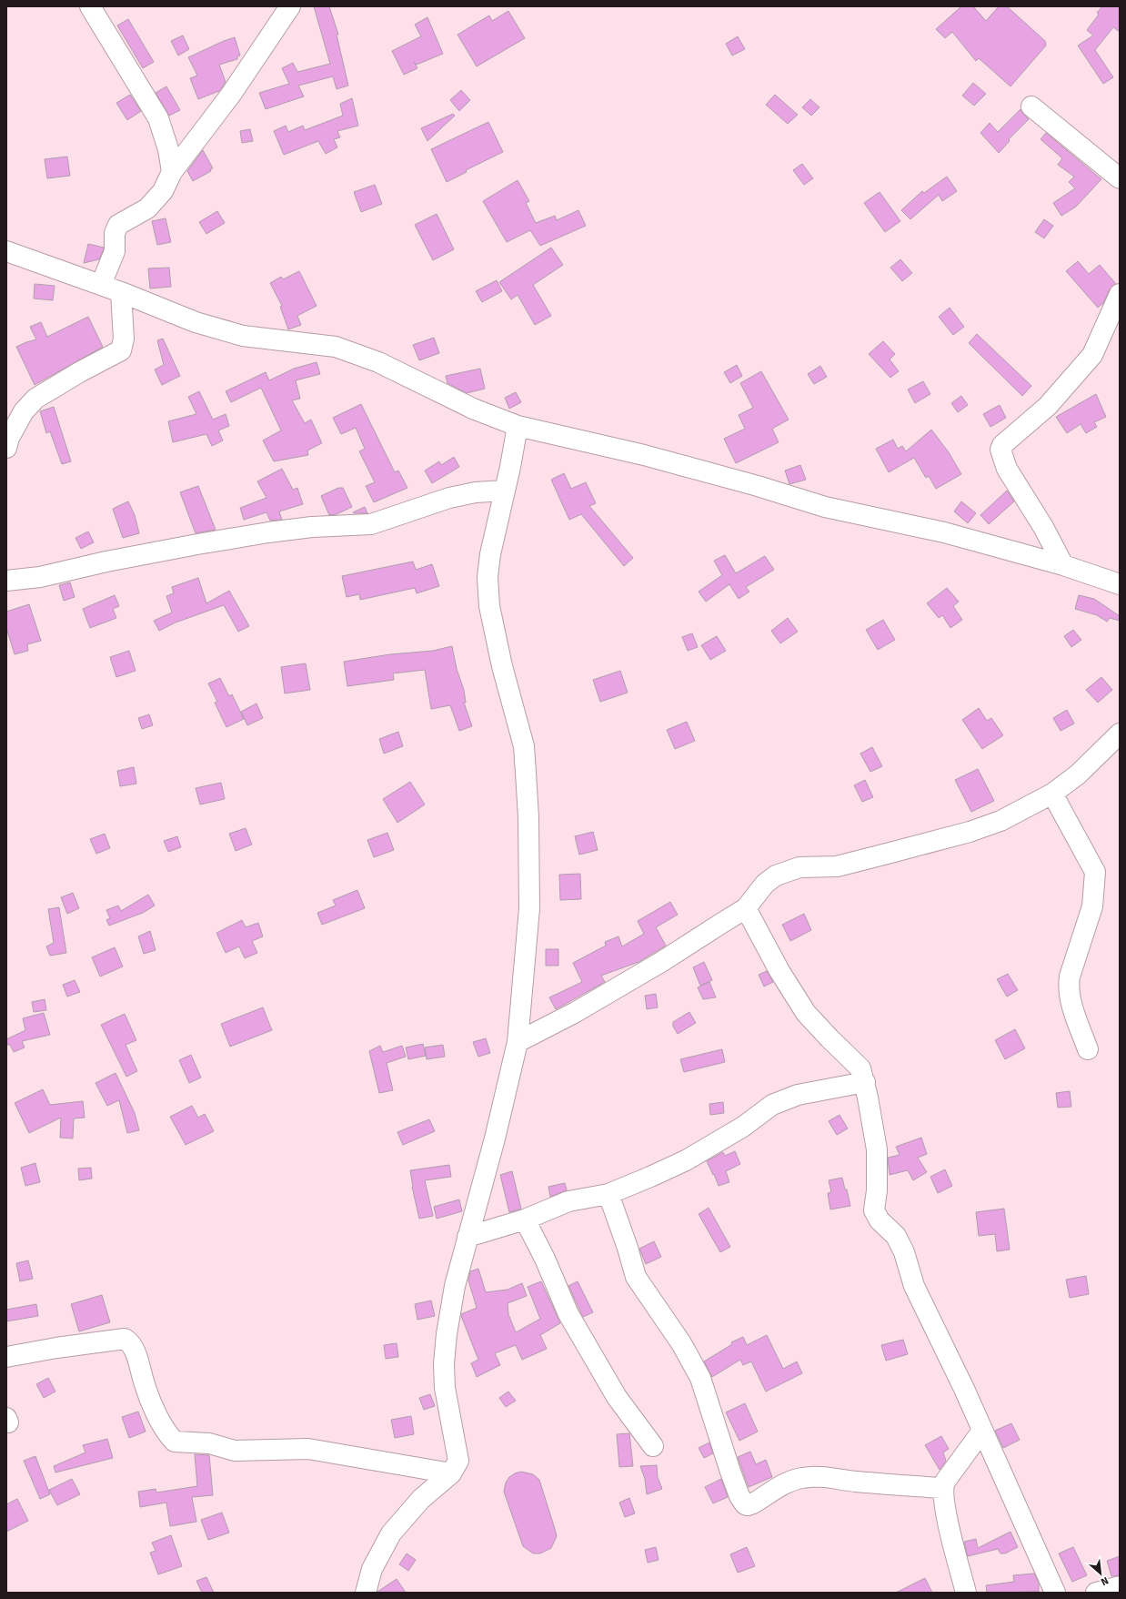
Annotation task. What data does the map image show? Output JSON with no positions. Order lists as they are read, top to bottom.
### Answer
{
  "north": "bottom right"
}
